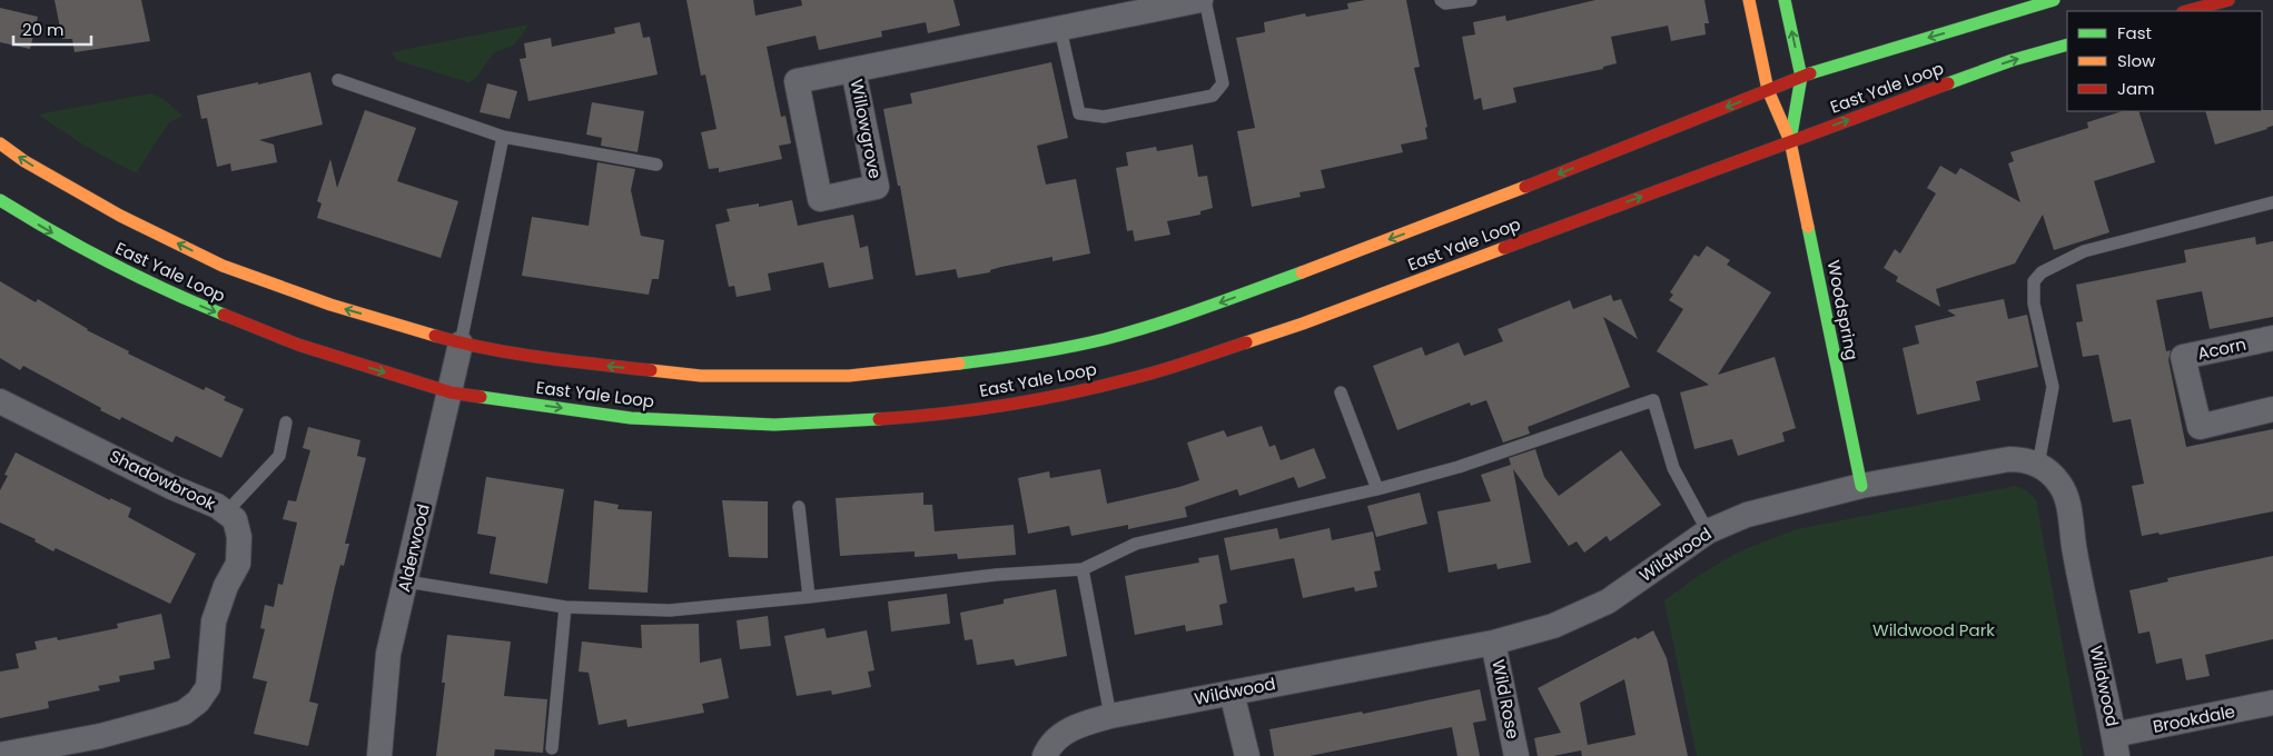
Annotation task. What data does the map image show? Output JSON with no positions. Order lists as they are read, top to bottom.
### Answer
{
  "streets": {
    "main road": ["East Yale Loop", "Woodspring"],
    "street": [
      "Willowgrove",
      "Acorn",
      "Shadowbrook",
      "Alderwood",
      "Wildwood",
      "Wild Rose",
      "Brookdale"
    ]
  },
  "crossings": [
    ["East Yale Loop", "Woodspring"],
    ["East Yale Loop", "Alderwood"],
    ["Woodspring", "Wildwood"],
    ["Wildwood", "Wild Rose"],
    ["Wildwood", "Brookdale"]
  ],
  "parks": ["Wildwood Park"],
  "legend": ["Fast", "Slow", "Jam"],
  "scale_bar": "20 m"
}
